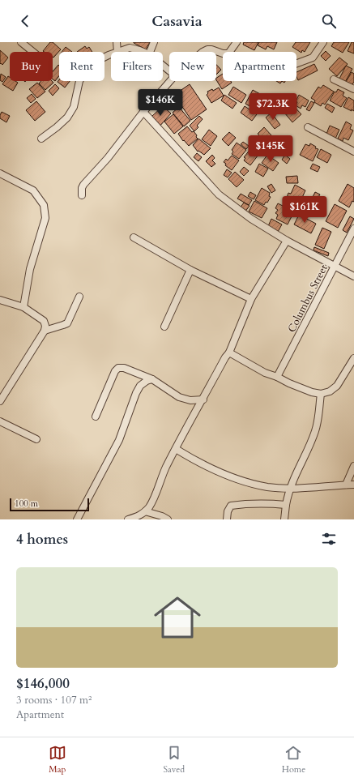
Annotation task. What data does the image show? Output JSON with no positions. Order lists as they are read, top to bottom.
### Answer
{
  "streets": {
    "street": ["Columbus Street"]
  },
  "scale_bar": "100 m",
  "page": {
    "header": "Casavia",
    "chip": [
      "Buy",
      "Rent",
      "Filters",
      "New",
      "Apartment"
    ],
    "price": [
      "$146K",
      "$72.3K",
      "$145K",
      "$161K"
    ],
    "scale": "100 m",
    "heading": "4 homes",
    "list": [
      {
        "name": "$146,000",
        "note": "3 rooms · 107 m² · Apartment"
      }
    ],
    "tabs": ["Map", "Saved", "Home"]
  }
}
